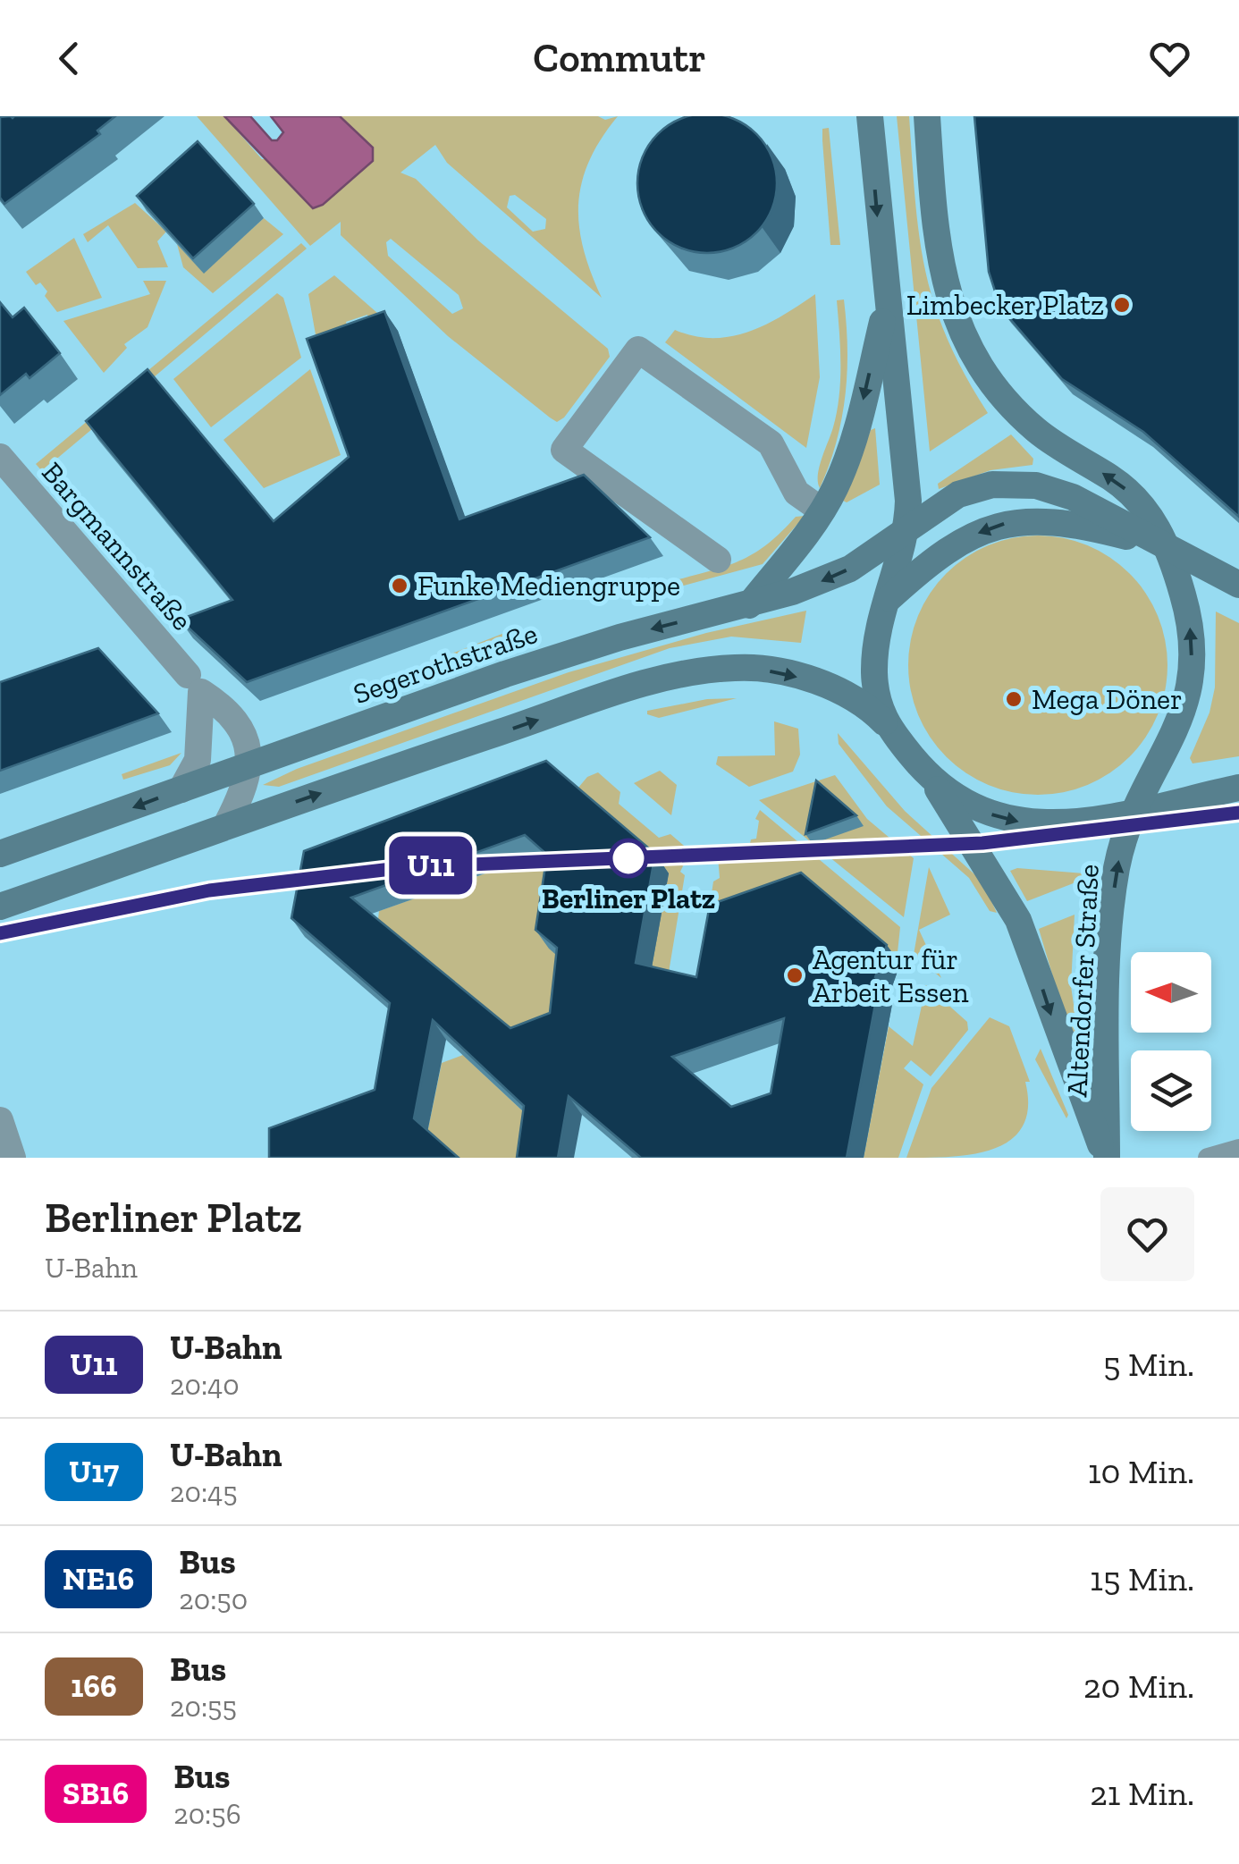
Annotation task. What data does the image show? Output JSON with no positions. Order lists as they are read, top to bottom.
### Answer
{
  "streets": {
    "main road": ["Segerothstraße", "Altendorfer Straße"],
    "street": ["Bargmannstraße"]
  },
  "crossings": [
    ["Segerothstraße", "Altendorfer Straße"]
  ],
  "places": [
    "Limbecker Platz",
    "Funke Mediengruppe",
    "Mega Döner",
    "Berliner Platz",
    "Agentur für Arbeit Essen"
  ],
  "lines": ["metro line U11"],
  "north": "left",
  "page": {
    "header": "Commutr",
    "on_map": "U11",
    "heading": ["Berliner Platz", "U-Bahn"],
    "list": [
      {
        "mark": "U11",
        "name": "U-Bahn",
        "note": "20:40",
        "value": "5 Min."
      },
      {
        "mark": "U17",
        "name": "U-Bahn",
        "note": "20:45",
        "value": "10 Min."
      },
      {
        "mark": "NE16",
        "name": "Bus",
        "note": "20:50",
        "value": "15 Min."
      },
      {
        "mark": "166",
        "name": "Bus",
        "note": "20:55",
        "value": "20 Min."
      },
      {
        "mark": "SB16",
        "name": "Bus",
        "note": "20:56",
        "value": "21 Min."
      }
    ]
  }
}
